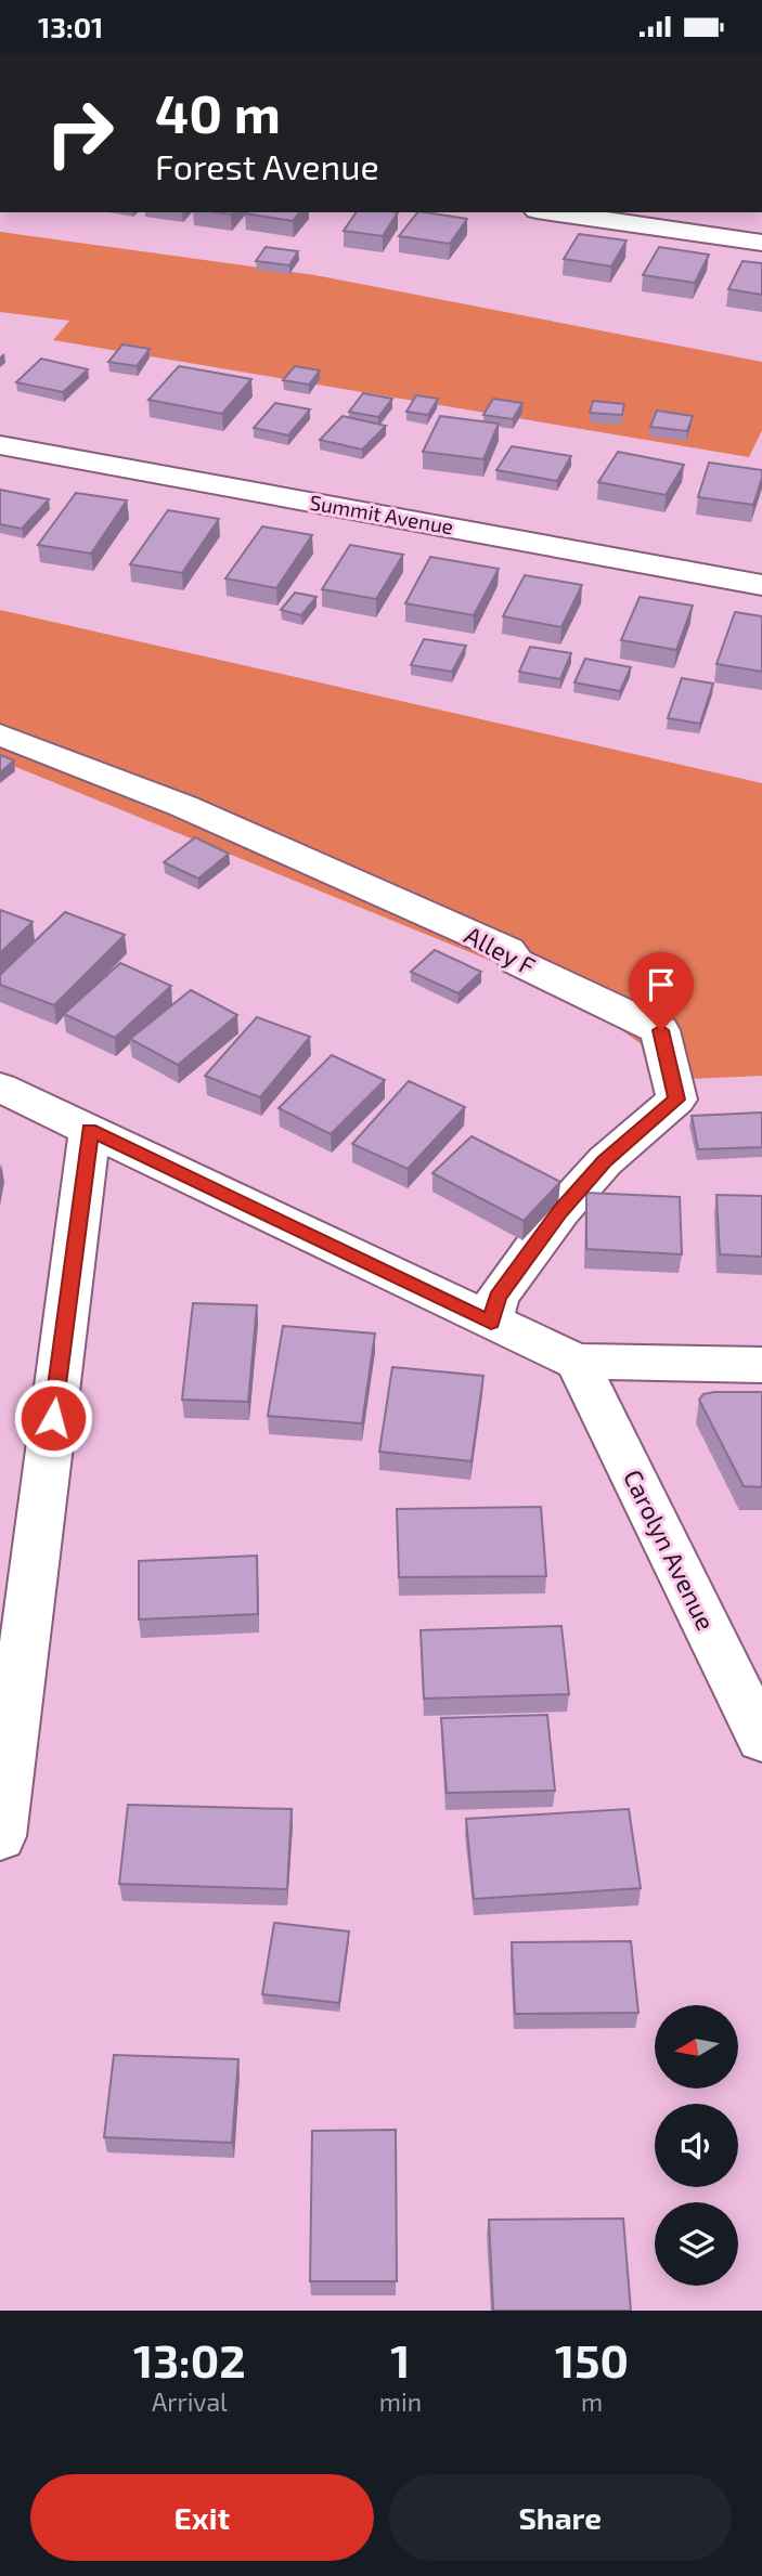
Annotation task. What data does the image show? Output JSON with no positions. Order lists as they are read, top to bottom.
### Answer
{
  "streets": {
    "street": ["Summit Avenue", "Alley F", "Carolyn Avenue"]
  },
  "north": "left",
  "page": {
    "status": "13:01",
    "turn": ["40 m", "Forest Avenue"],
    "eta": [
      "13:02",
      "Arrival",
      "1",
      "min",
      "150",
      "m"
    ],
    "buttons": ["Exit", "Share"]
  }
}
